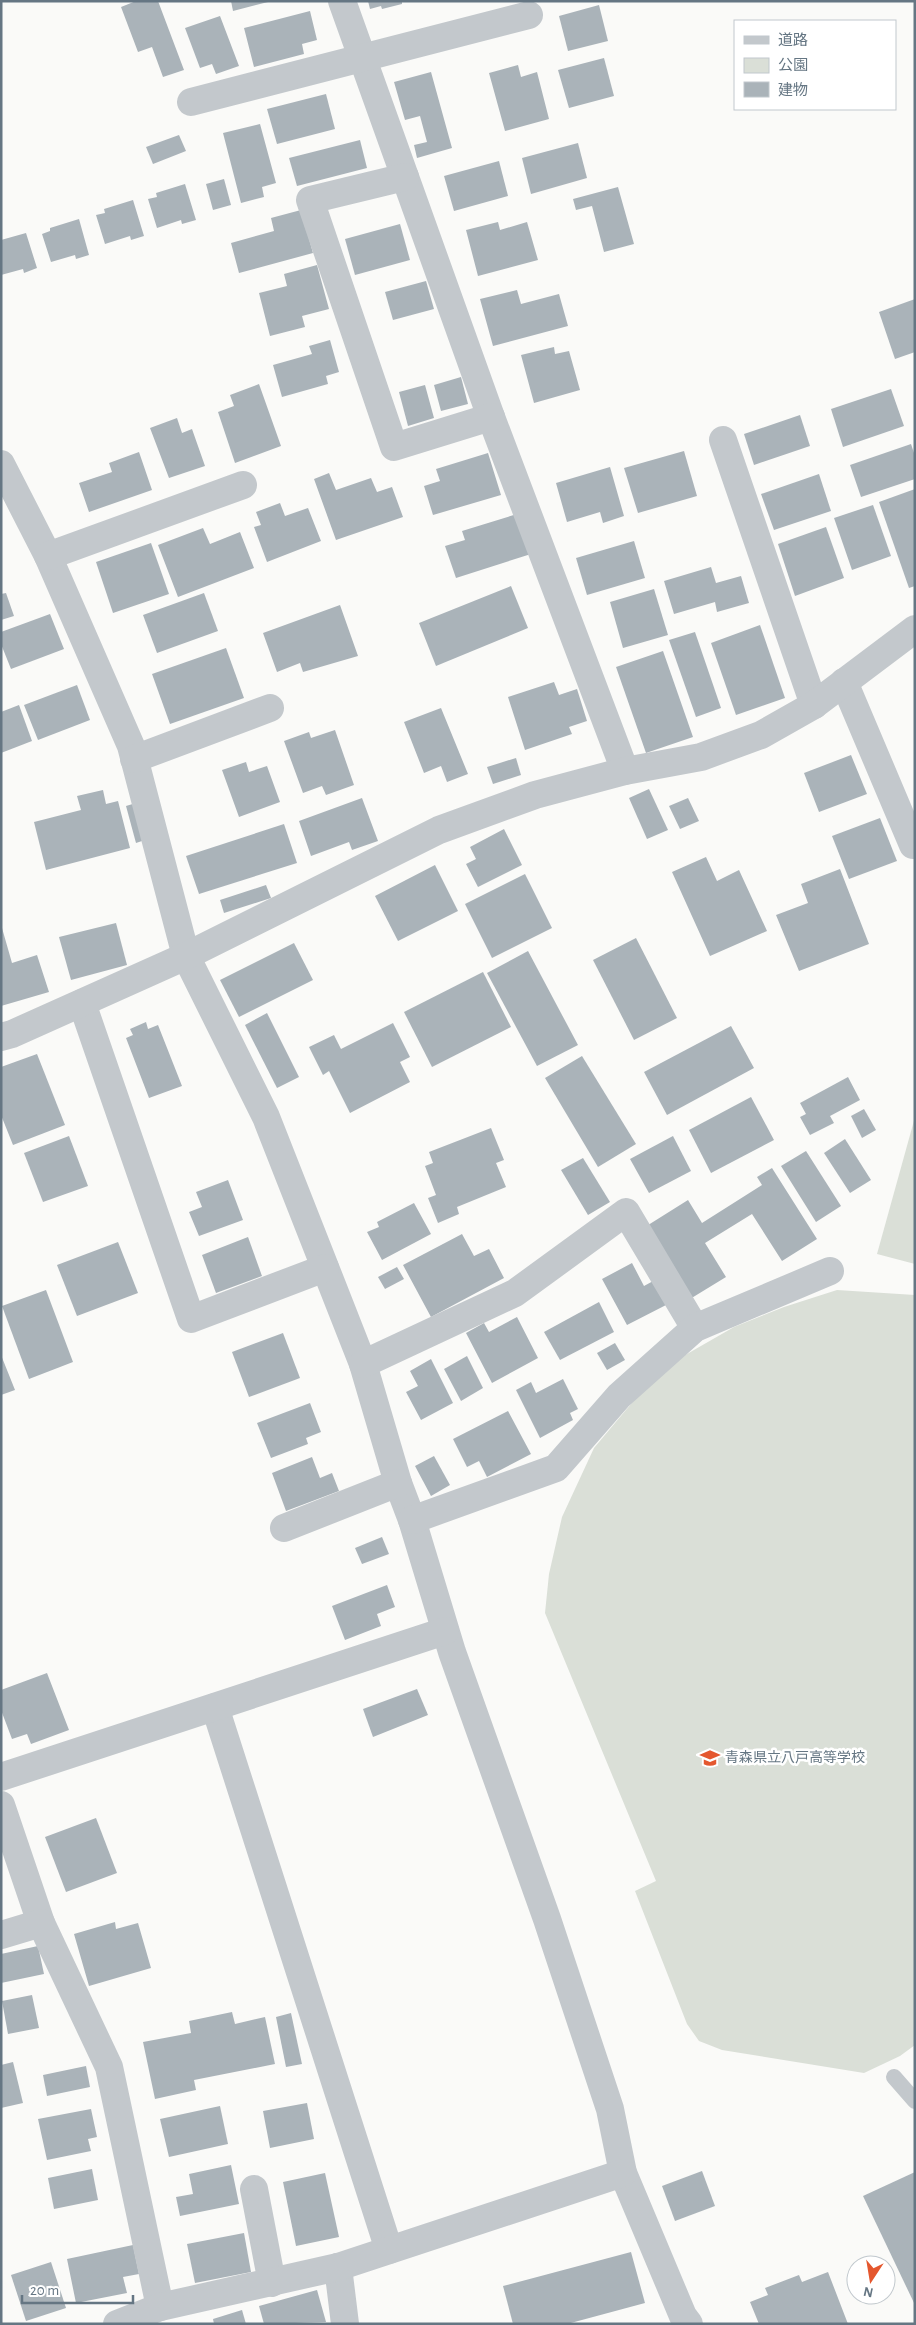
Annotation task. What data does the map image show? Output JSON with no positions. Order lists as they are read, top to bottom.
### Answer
{
  "places": {
    "school or university": ["青森県立八戸高等学校"]
  },
  "legend": ["道路", "公園", "建物"],
  "scale_bar": "20 m",
  "north": "bottom"
}
